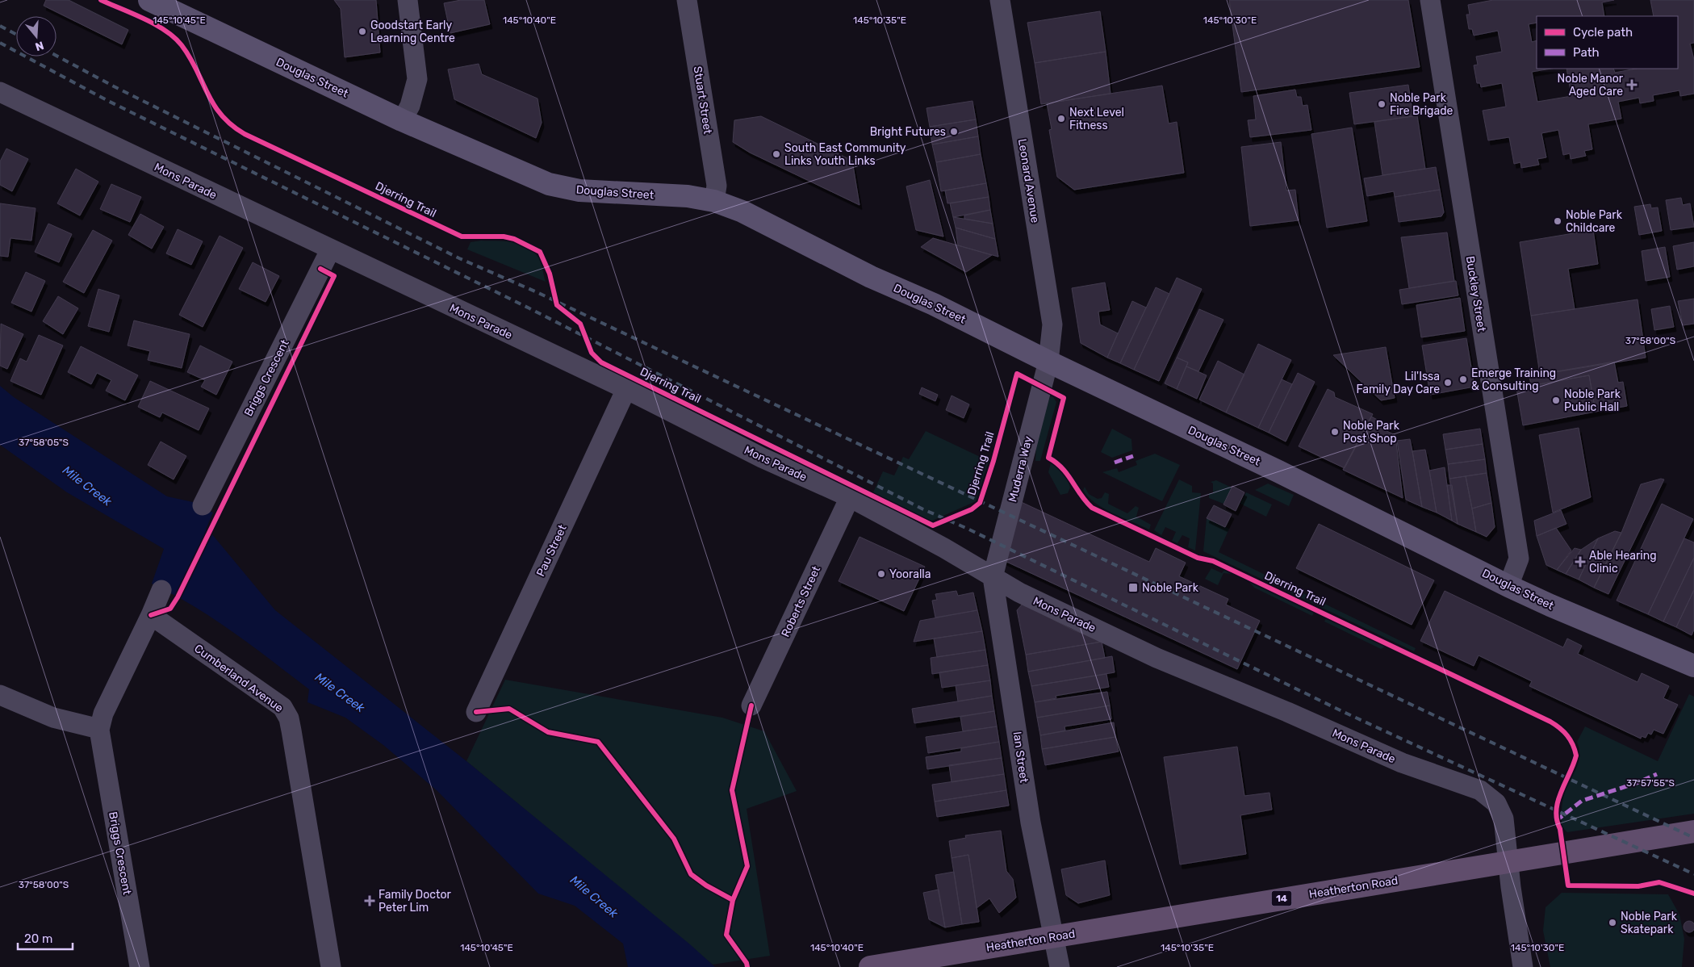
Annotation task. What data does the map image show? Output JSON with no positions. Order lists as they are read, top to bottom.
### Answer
{
  "streets": {
    "main road": ["Douglas Street", "Heatherton Road", "14"],
    "street": [
      "Stuart Street",
      "Mons Parade",
      "Leonard Avenue",
      "Buckley Street",
      "Briggs Crescent",
      "Muderra Way",
      "Pau Street",
      "Roberts Street",
      "Cumberland Avenue",
      "Ian Street"
    ],
    "cycle path": ["Djerring Trail"]
  },
  "crossings": [
    ["Douglas Street", "Stuart Street"],
    ["Douglas Street", "Leonard Avenue"],
    ["Douglas Street", "Buckley Street"],
    ["Douglas Street", "Muderra Way"],
    ["Mons Parade", "Briggs Crescent"],
    ["Mons Parade", "Muderra Way"],
    ["Mons Parade", "Pau Street"],
    ["Mons Parade", "Roberts Street"],
    ["Mons Parade", "Ian Street"],
    ["Mons Parade", "Heatherton Road"],
    ["Leonard Avenue", "Muderra Way"],
    ["Muderra Way", "Ian Street"],
    ["Ian Street", "Heatherton Road"]
  ],
  "water": ["Mile Creek"],
  "places": {
    "other": [
      "Goodstart Early Learning Centre",
      "Noble Park Fire Brigade",
      "Next Level Fitness",
      "Bright Futures",
      "South East Community Links Youth Links",
      "Noble Park Childcare",
      "Emerge Training & Consulting",
      "Lil'Issa Family Day Care",
      "Noble Park Public Hall",
      "Noble Park Post Shop",
      "Yooralla",
      "Noble Park Skatepark"
    ],
    "health": ["Noble Manor Aged Care", "Able Hearing Clinic", "Family Doctor Peter Lim"],
    "transit": ["Noble Park"]
  },
  "legend": ["Cycle path", "Path"],
  "scale_bar": "20 m",
  "north": "bottom",
  "coordinates": [
    "145°10'45\"E",
    "145°10'40\"E",
    "145°10'35\"E",
    "145°10'30\"E",
    "37°58'00\"S",
    "37°58'05\"S",
    "37°57'55\"S"
  ]
}
